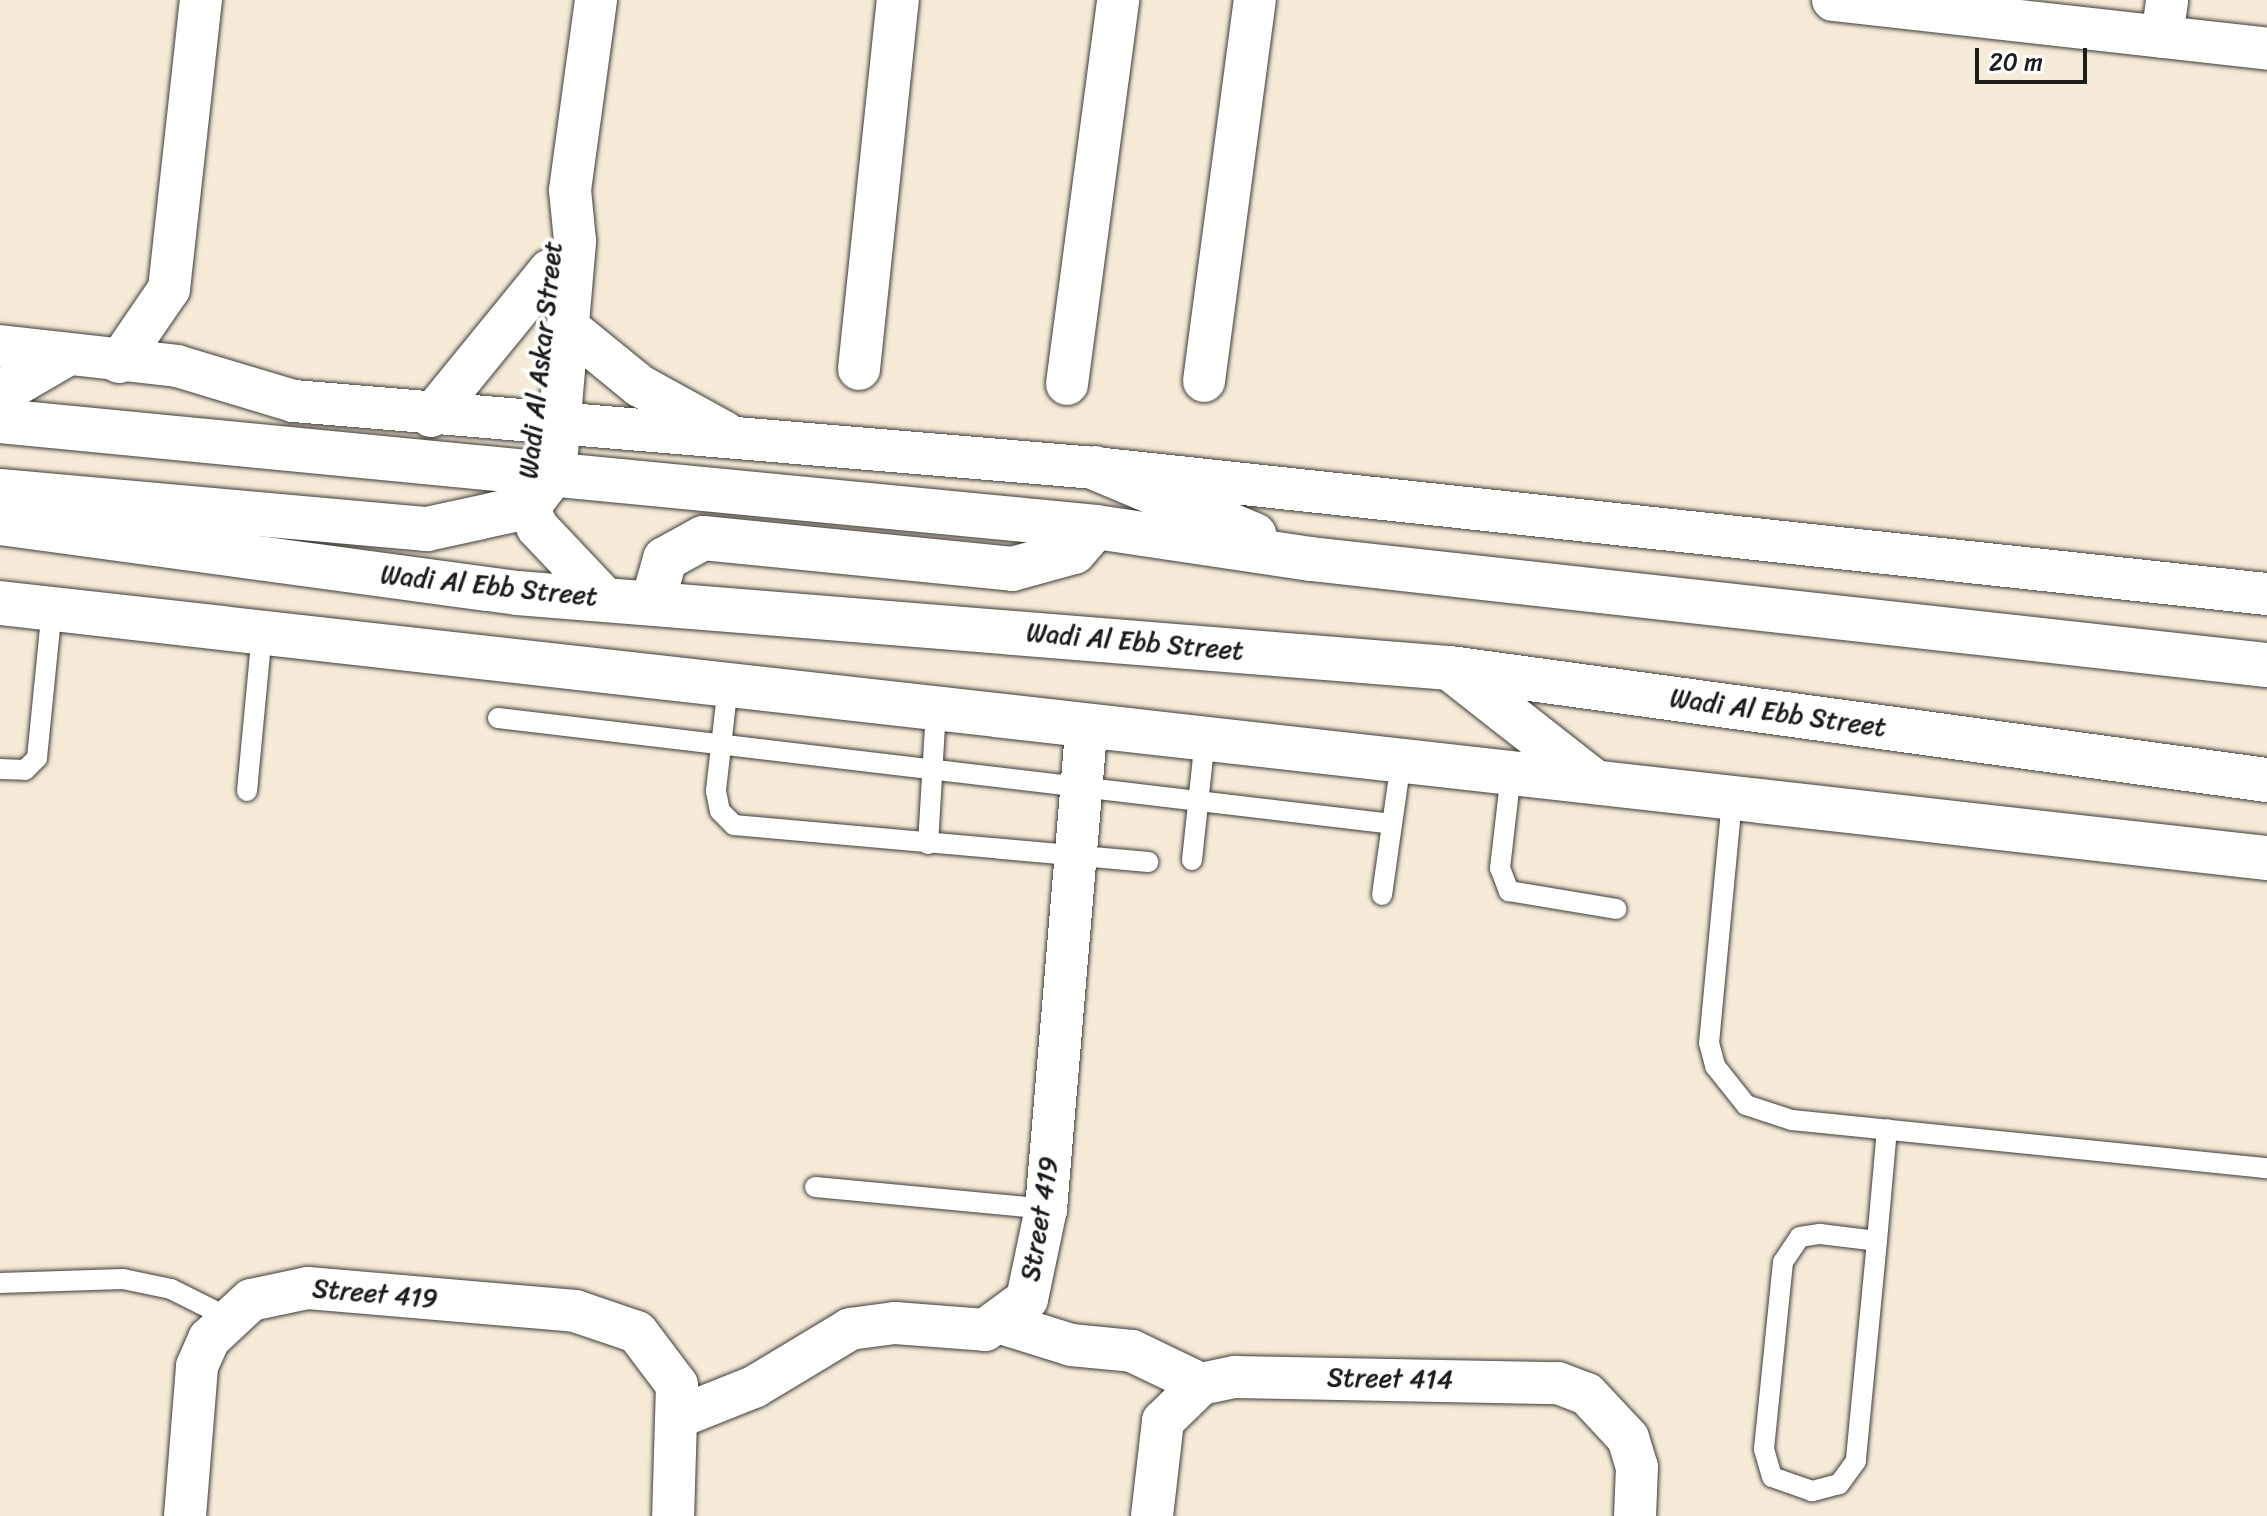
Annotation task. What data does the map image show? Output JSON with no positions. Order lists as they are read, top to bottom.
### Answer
{
  "streets": {
    "street": [
      "Wadi Al Askar Street",
      "Wadi Al Ebb Street",
      "Street 419",
      "Street 414"
    ]
  },
  "crossings": [
    ["Wadi Al Askar Street", "Wadi Al Ebb Street"]
  ],
  "scale_bar": "20 m"
}
